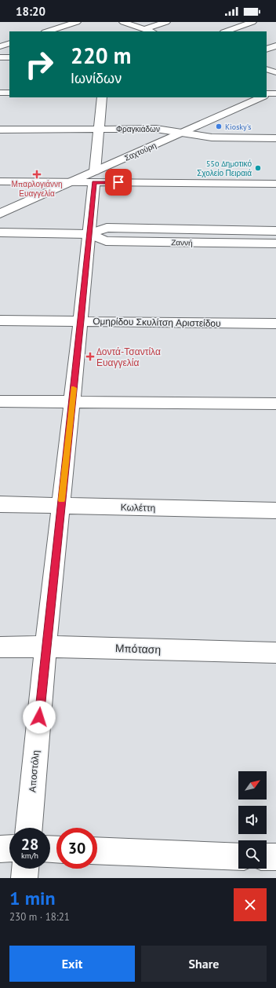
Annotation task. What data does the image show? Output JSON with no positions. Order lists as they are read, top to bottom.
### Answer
{
  "streets": {
    "street": [
      "Φραγκιάδων",
      "Σαχτούρη",
      "Ζαννή",
      "Ομηρίδου Σκυλίτση Αριστείδου",
      "Κωλέττη",
      "Μπόταση",
      "Αποστόλη"
    ]
  },
  "crossings": [
    ["Φραγκιάδων", "Σαχτούρη"],
    ["Φραγκιάδων", "Αποστόλη"],
    ["Σαχτούρη", "Αποστόλη"],
    ["Ζαννή", "Αποστόλη"],
    ["Ομηρίδου Σκυλίτση Αριστείδου", "Αποστόλη"],
    ["Κωλέττη", "Αποστόλη"],
    ["Μπόταση", "Αποστόλη"]
  ],
  "places": {
    "other": ["Kiosky's", "55ο Δημοτικό Σχολείο Πειραιά"],
    "health": ["Μπαρλογιάννη Ευαγγελία", "Δοντά-Τσαντίλα Ευαγγελία"]
  },
  "north": "top right",
  "page": {
    "status": "18:20",
    "turn": ["220 m", "Ιωνίδων"],
    "speed": "28 km/h",
    "limit": "30",
    "heading": ["1 min", "230 m · 18:21"],
    "buttons": ["Exit", "Share"]
  }
}
